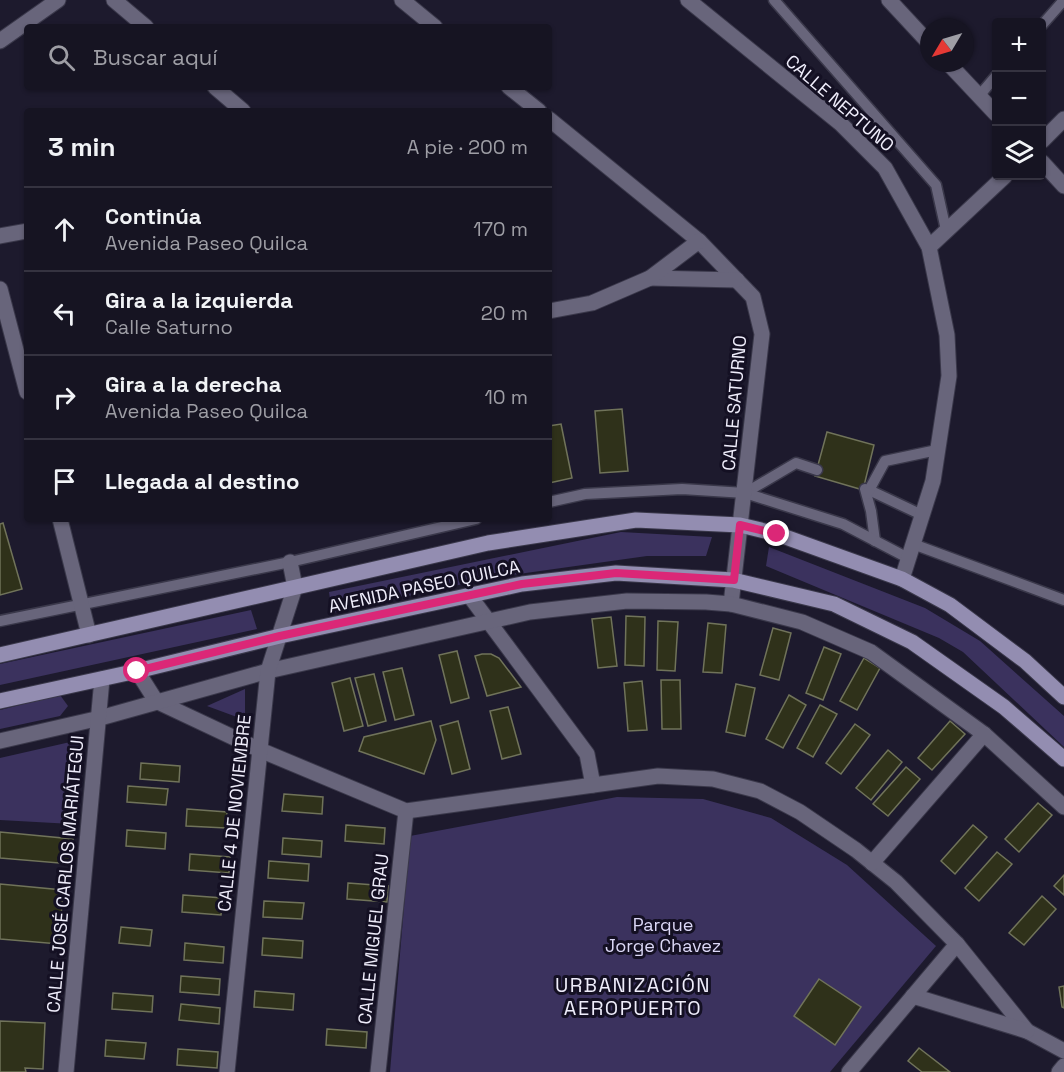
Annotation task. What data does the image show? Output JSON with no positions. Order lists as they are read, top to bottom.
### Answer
{
  "streets": {
    "main road": ["AVENIDA PASEO QUILCA"],
    "street": [
      "CALLE NEPTUNO",
      "CALLE SATURNO",
      "CALLE 4 DE NOVIEMBRE",
      "CALLE JOSÉ CARLOS MARIÁTEGUI",
      "CALLE MIGUEL GRAU"
    ]
  },
  "crossings": [
    ["CALLE NEPTUNO", "AVENIDA PASEO QUILCA"],
    ["CALLE SATURNO", "AVENIDA PASEO QUILCA"],
    ["AVENIDA PASEO QUILCA", "CALLE 4 DE NOVIEMBRE"],
    ["AVENIDA PASEO QUILCA", "CALLE JOSÉ CARLOS MARIÁTEGUI"]
  ],
  "districts": ["URBANIZACIÓN AEROPUERTO"],
  "parks": ["Parque Jorge Chavez"],
  "north": "bottom left",
  "page": {
    "map_buttons": ["+", "−"],
    "search": "Buscar aquí",
    "heading": ["3 min", "A pie · 200 m"],
    "list": [
      ["Continúa", "Avenida Paseo Quilca", "170 m"],
      ["Gira a la izquierda", "Calle Saturno", "20 m"],
      ["Gira a la derecha", "Avenida Paseo Quilca", "10 m"],
      "Llegada al destino"
    ]
  }
}
